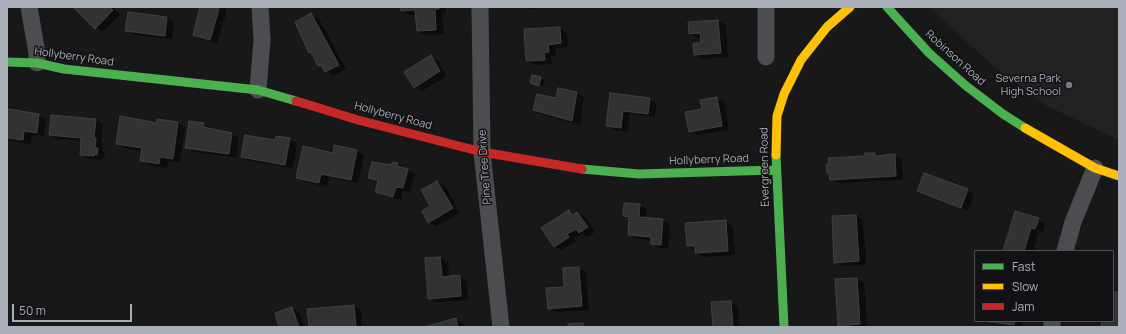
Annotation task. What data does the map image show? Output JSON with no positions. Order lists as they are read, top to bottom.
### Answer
{
  "streets": {
    "street": [
      "Hollyberry Road",
      "Robinson Road",
      "Pine Tree Drive",
      "Evergreen Road"
    ]
  },
  "crossings": [
    ["Hollyberry Road", "Pine Tree Drive"],
    ["Hollyberry Road", "Evergreen Road"]
  ],
  "places": ["Severna Park High School"],
  "legend": ["Fast", "Slow", "Jam"],
  "scale_bar": "50 m"
}
